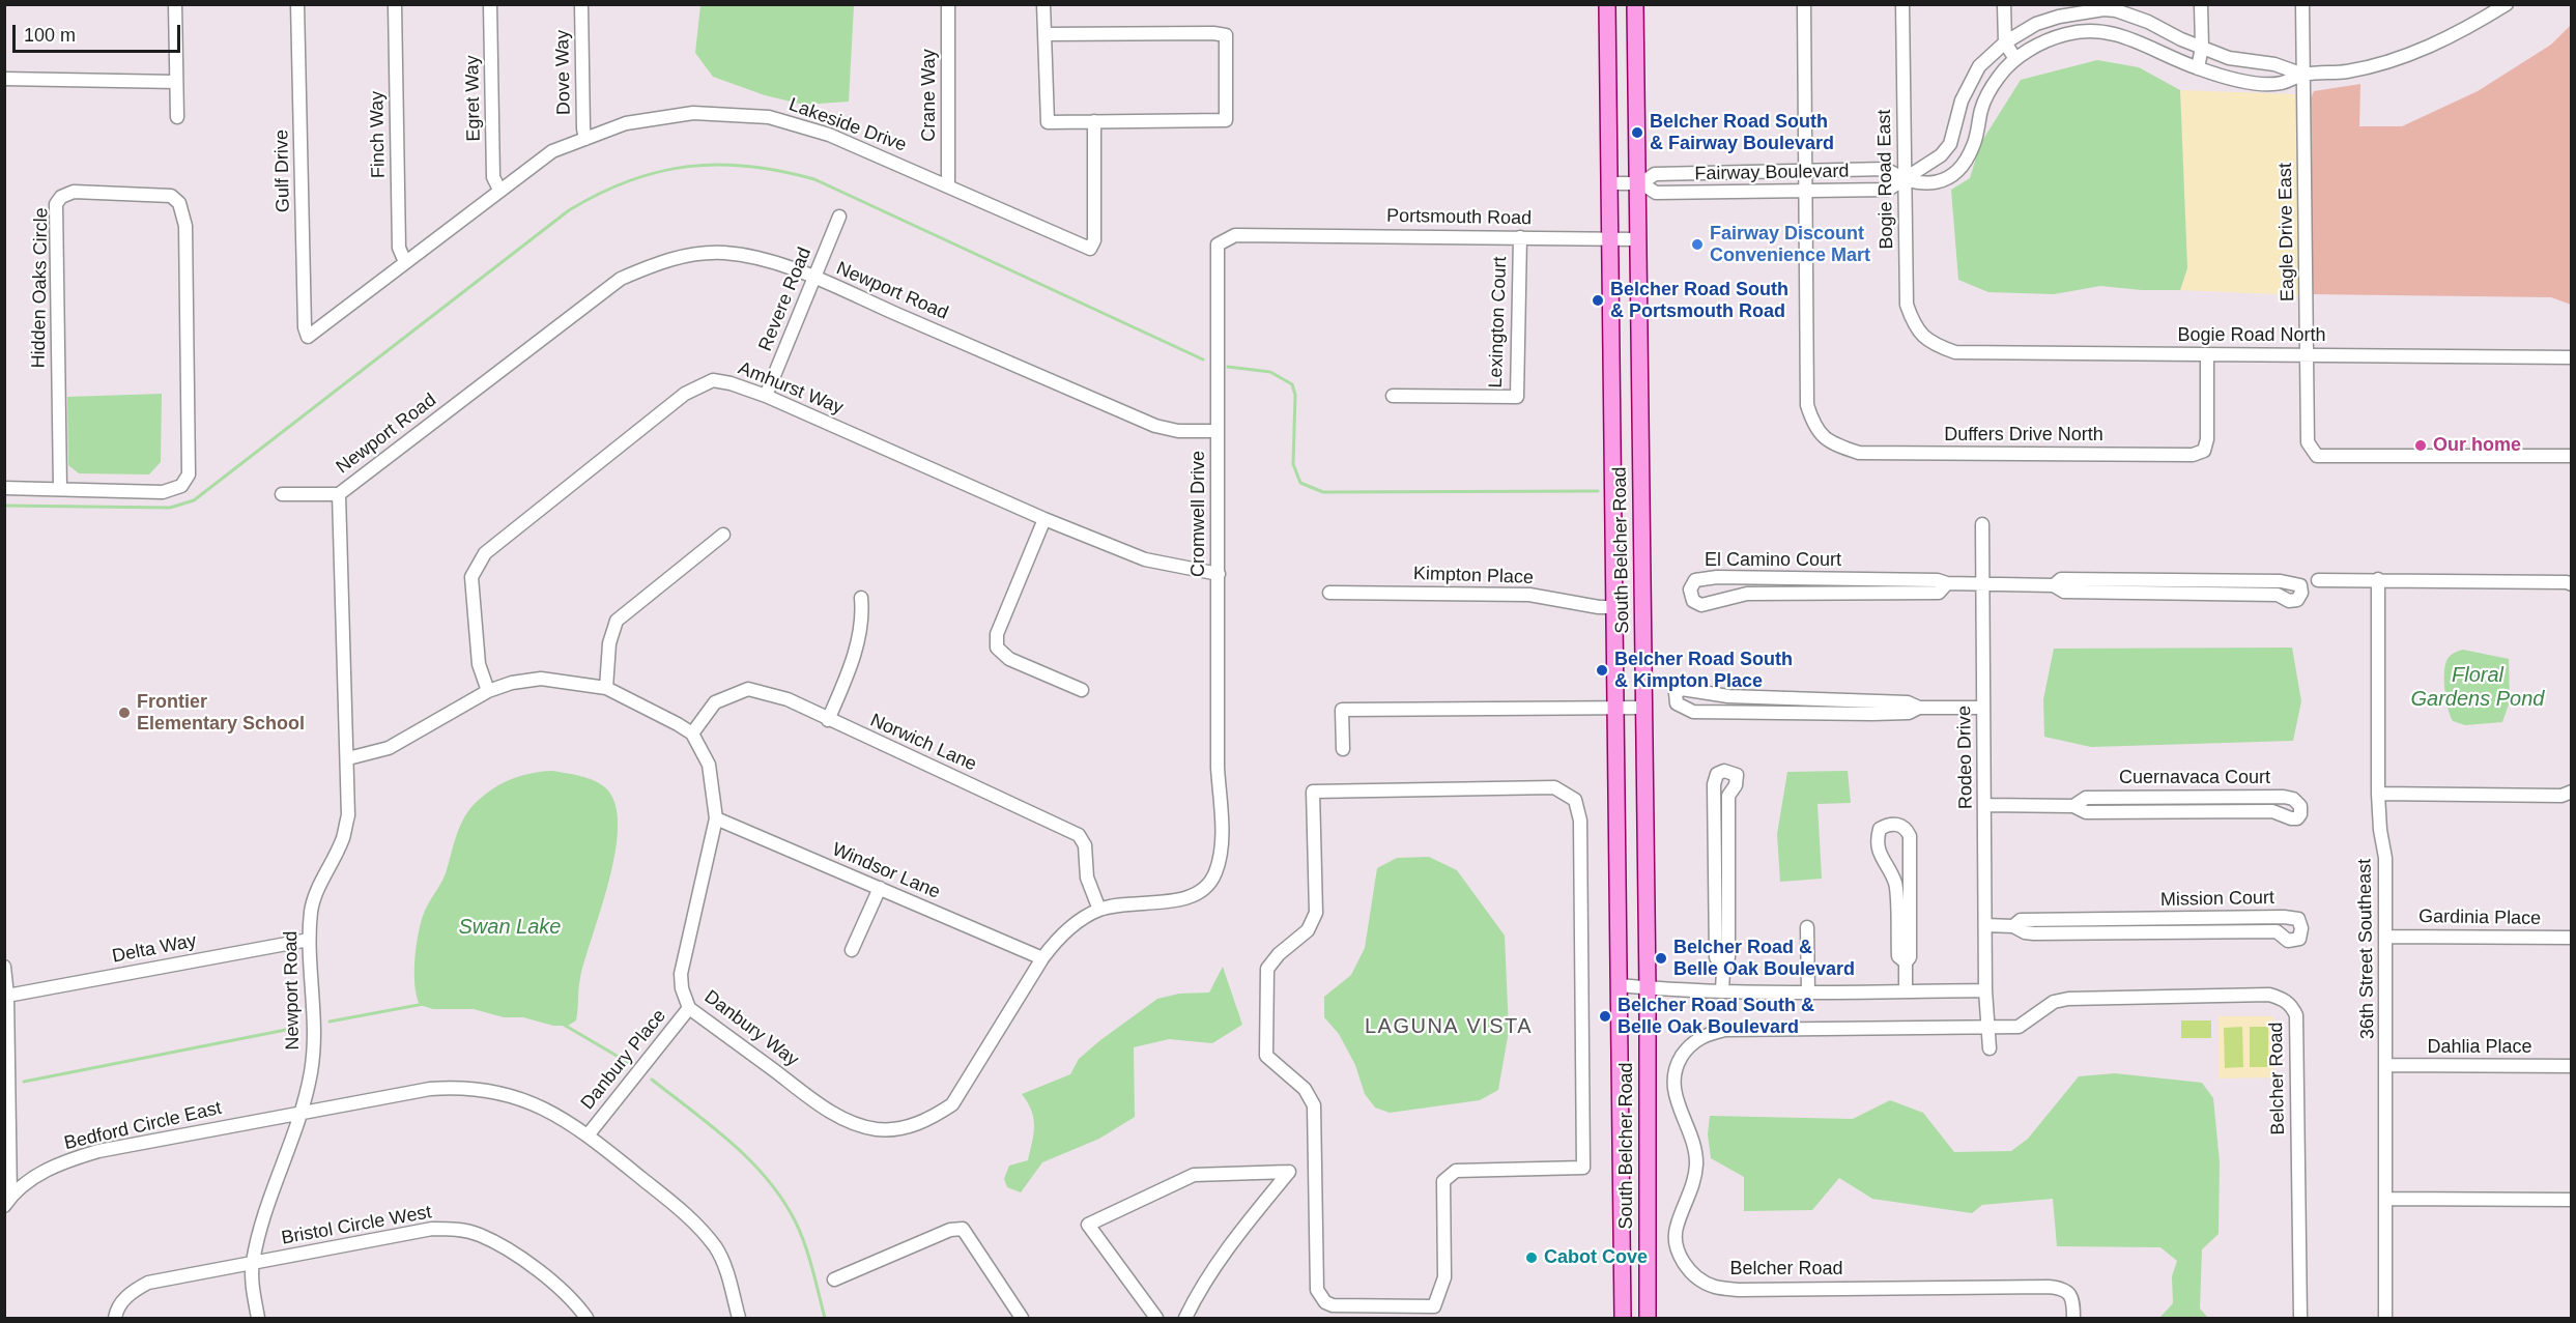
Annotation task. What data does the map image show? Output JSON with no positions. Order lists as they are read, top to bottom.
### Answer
{
  "streets": {
    "main road": ["South Belcher Road"],
    "street": [
      "Dove Way",
      "Crane Way",
      "Egret Way",
      "Lakeside Drive",
      "Finch Way",
      "Gulf Drive",
      "Fairway Boulevard",
      "Bogie Road East",
      "Portsmouth Road",
      "Eagle Drive East",
      "Hidden Oaks Circle",
      "Newport Road",
      "Revere Road",
      "Lexington Court",
      "Bogie Road North",
      "Amhurst Way",
      "Duffers Drive North",
      "Cromwell Drive",
      "El Camino Court",
      "Kimpton Place",
      "Norwich Lane",
      "Rodeo Drive",
      "Cuernavaca Court",
      "Windsor Lane",
      "Mission Court",
      "Gardinia Place",
      "Delta Way",
      "36th Street Southeast",
      "Danbury Way",
      "Dahlia Place",
      "Danbury Place",
      "Belcher Road",
      "Bedford Circle East",
      "Bristol Circle West"
    ]
  },
  "crossings": [
    ["Dove Way", "Lakeside Drive"],
    ["Crane Way", "Lakeside Drive"],
    ["Egret Way", "Lakeside Drive"],
    ["Lakeside Drive", "Finch Way"],
    ["Lakeside Drive", "Gulf Drive"],
    ["Fairway Boulevard", "Bogie Road East"],
    ["Fairway Boulevard", "Eagle Drive East"],
    ["Fairway Boulevard", "Duffers Drive North"],
    ["Fairway Boulevard", "South Belcher Road"],
    ["Bogie Road East", "Bogie Road North"],
    ["Portsmouth Road", "Lexington Court"],
    ["Portsmouth Road", "Cromwell Drive"],
    ["Portsmouth Road", "South Belcher Road"],
    ["Eagle Drive East", "Bogie Road North"],
    ["Newport Road", "Revere Road"],
    ["Newport Road", "Cromwell Drive"],
    ["Newport Road", "Delta Way"],
    ["Newport Road", "Bedford Circle East"],
    ["Newport Road", "Bristol Circle West"],
    ["Revere Road", "Amhurst Way"],
    ["Bogie Road North", "Duffers Drive North"],
    ["Amhurst Way", "Cromwell Drive"],
    ["Cromwell Drive", "Danbury Way"],
    ["South Belcher Road", "Kimpton Place"],
    ["El Camino Court", "Rodeo Drive"],
    ["Norwich Lane", "Danbury Way"],
    ["Rodeo Drive", "Cuernavaca Court"],
    ["Rodeo Drive", "Mission Court"],
    ["Windsor Lane", "Danbury Way"],
    ["Gardinia Place", "36th Street Southeast"],
    ["36th Street Southeast", "Dahlia Place"],
    ["Danbury Way", "Danbury Place"],
    ["Danbury Place", "Bedford Circle East"]
  ],
  "districts": ["LAGUNA VISTA"],
  "water": ["Floral Gardens Pond", "Swan Lake"],
  "places": [
    "Belcher Road South & Fairway Boulevard",
    "Fairway Discount Convenience Mart",
    "Belcher Road South & Portsmouth Road",
    "Our home",
    "Belcher Road South & Kimpton Place",
    "Frontier Elementary School",
    "Belcher Road & Belle Oak Boulevard",
    "Belcher Road South & Belle Oak Boulevard",
    "Cabot Cove"
  ],
  "scale_bar": "100 m"
}
